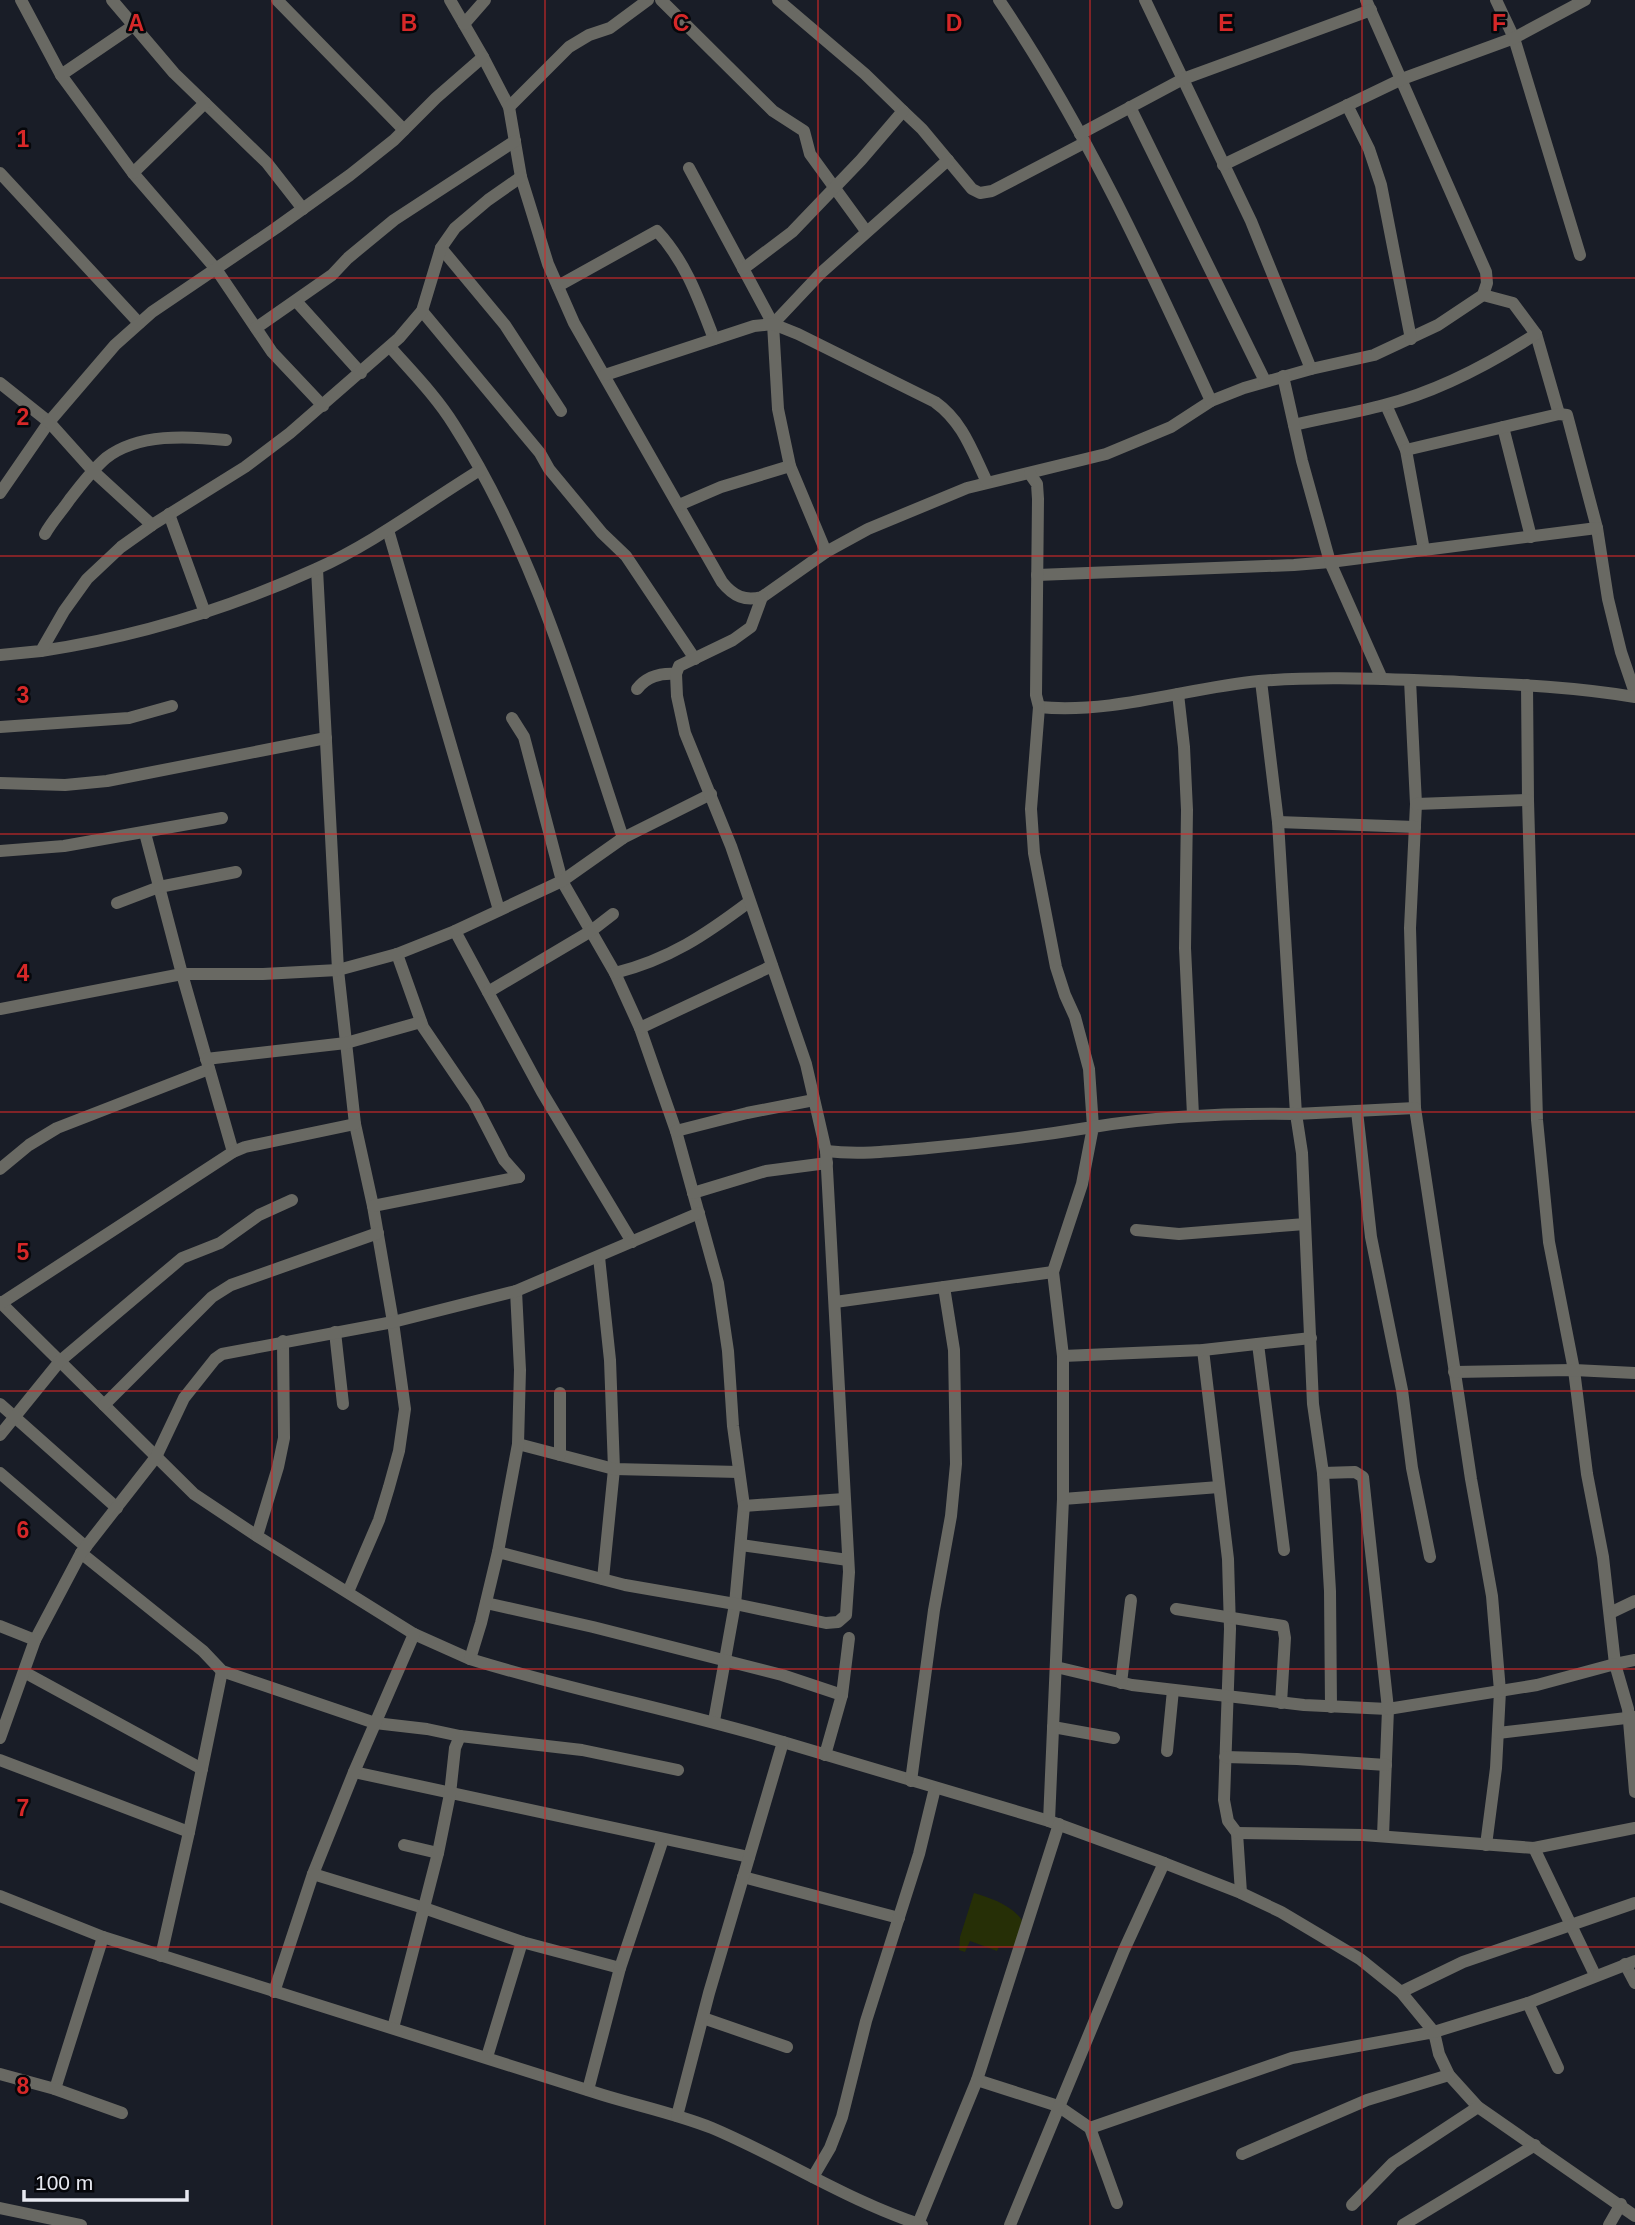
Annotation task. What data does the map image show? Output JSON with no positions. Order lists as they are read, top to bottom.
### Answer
{
  "scale_bar": "100 m",
  "grid": {
    "columns": [
      "A",
      "B",
      "C",
      "D",
      "E",
      "F"
    ],
    "rows": [
      "1",
      "2",
      "3",
      "4",
      "5",
      "6",
      "7",
      "8"
    ]
  }
}
